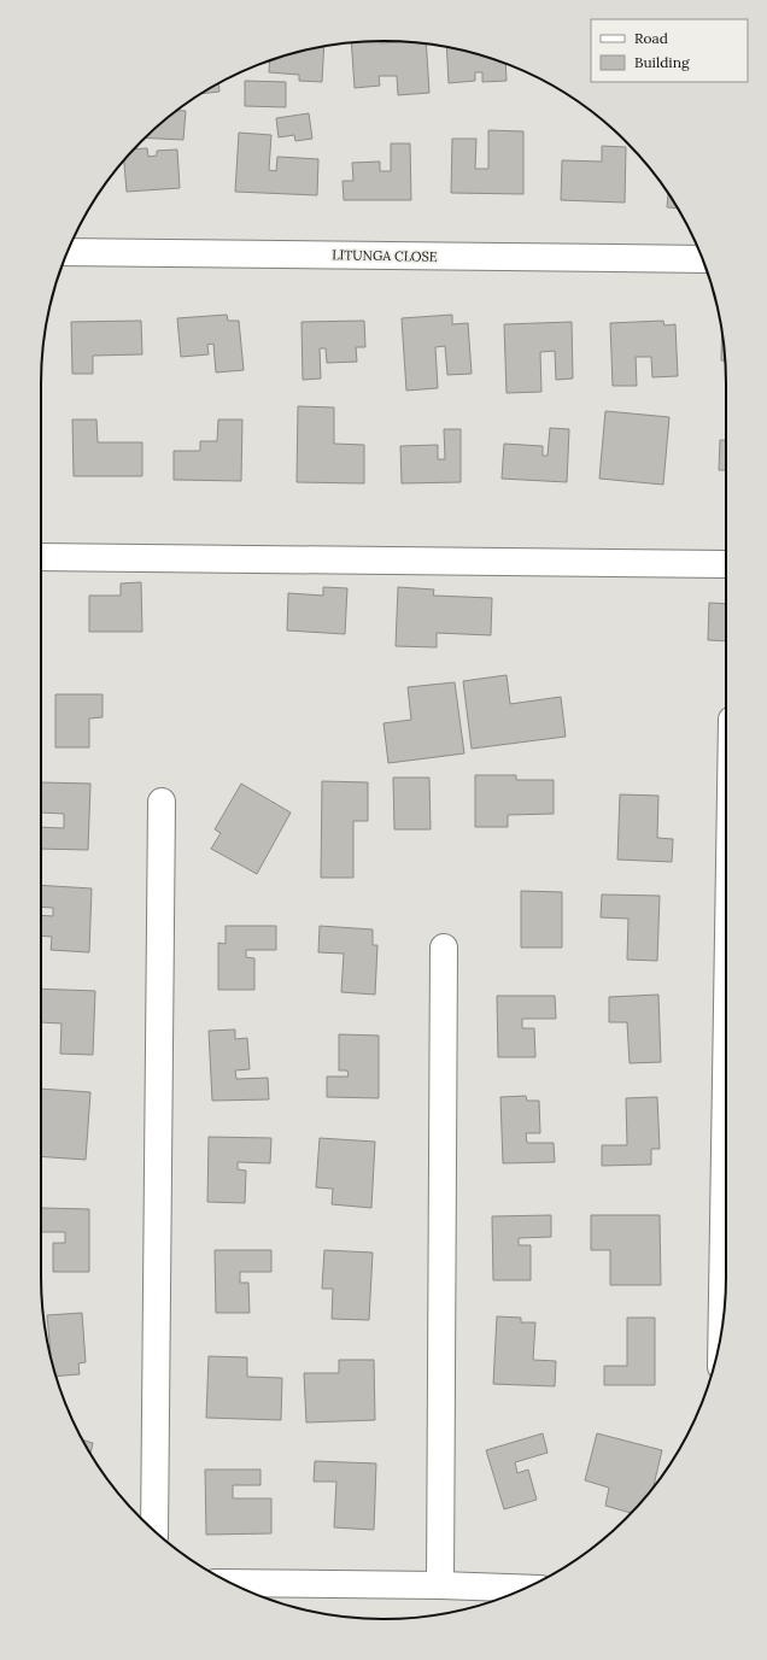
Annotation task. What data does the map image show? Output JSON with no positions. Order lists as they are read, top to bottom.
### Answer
{
  "streets": {
    "street": ["LITUNGA CLOSE"]
  },
  "legend": ["Road", "Building"]
}
